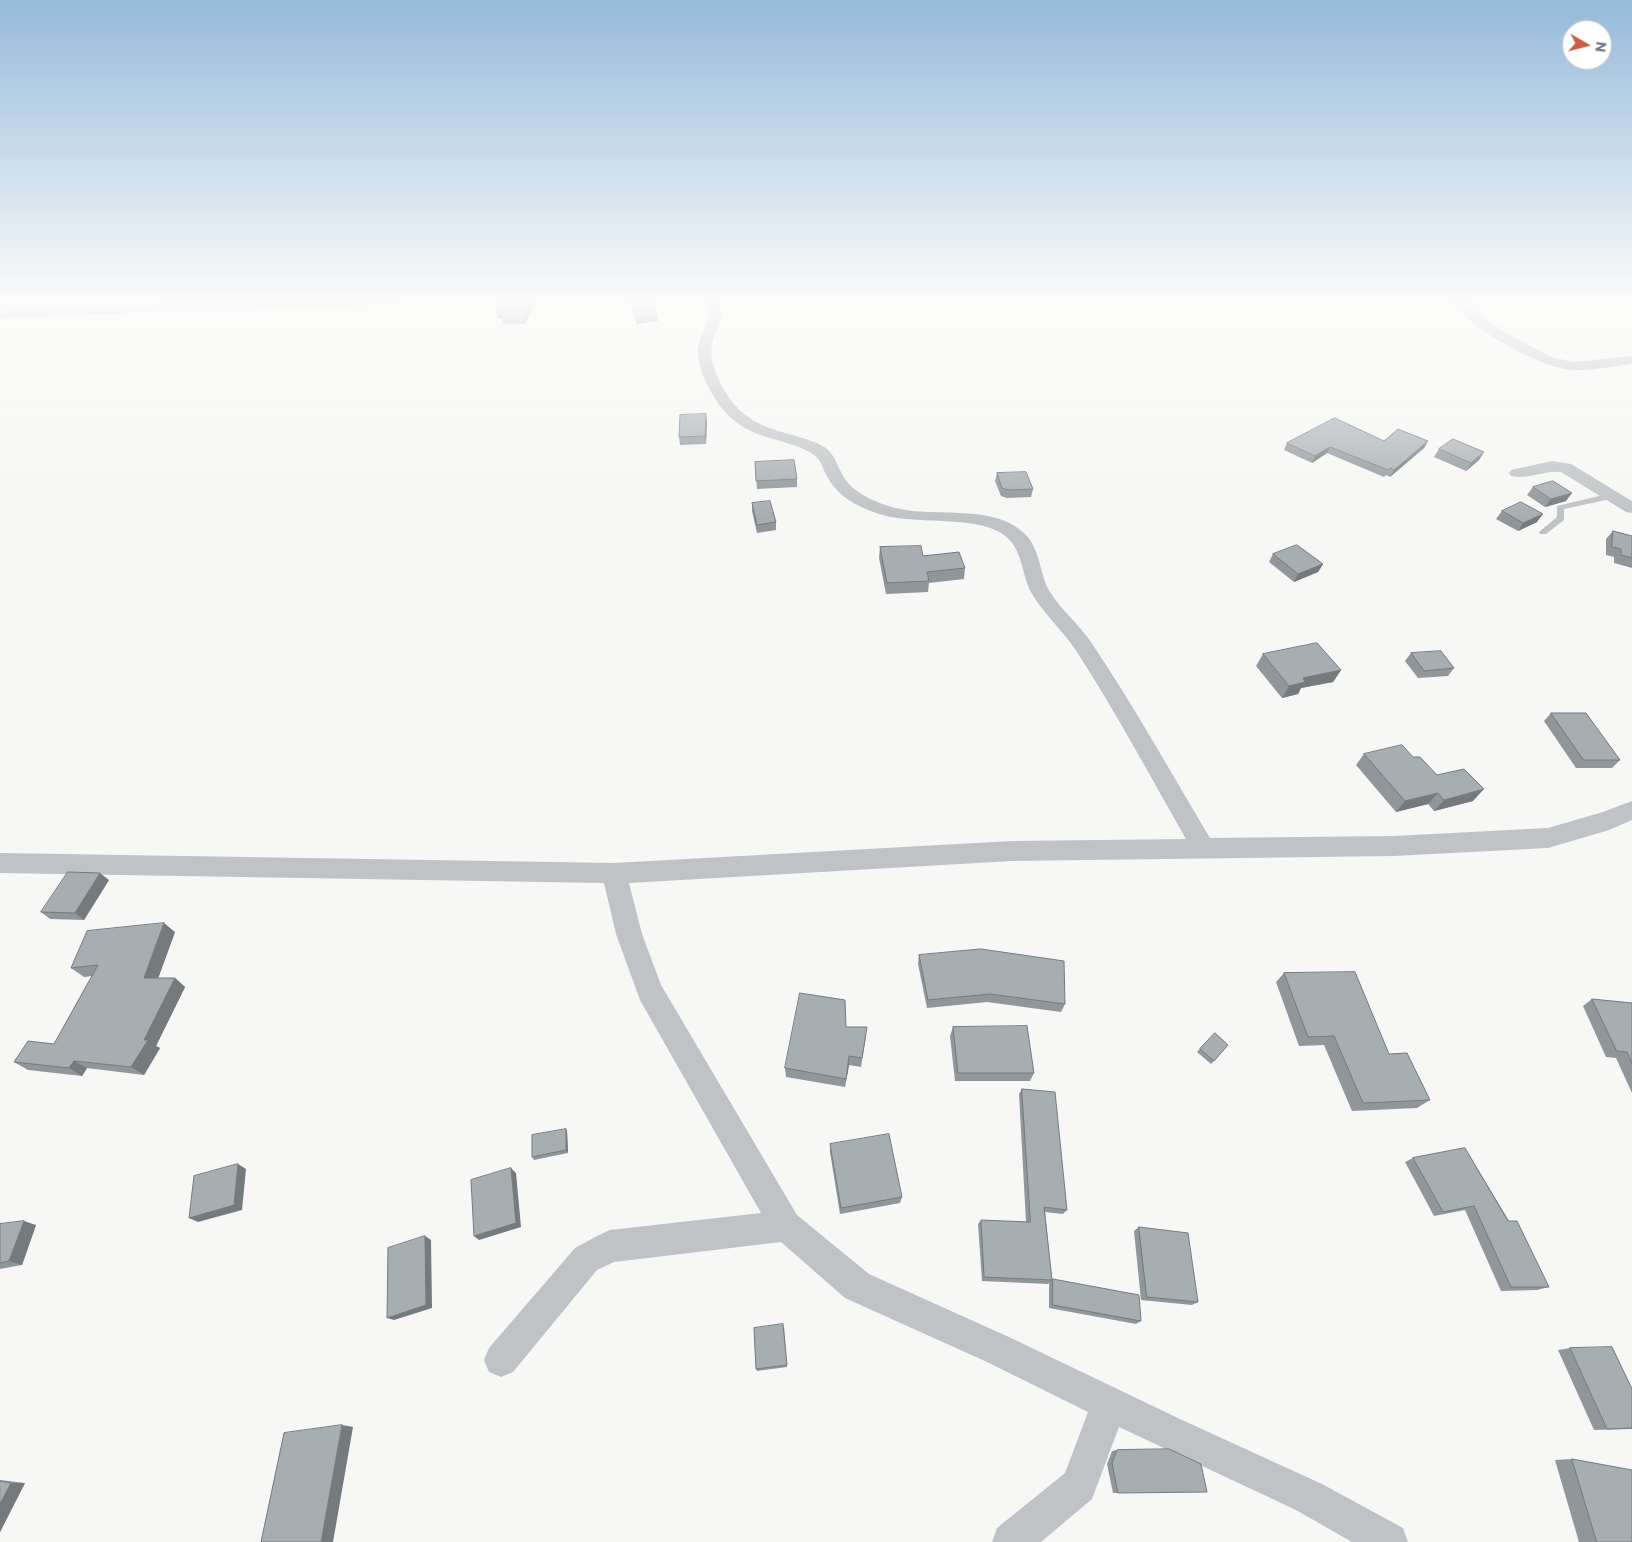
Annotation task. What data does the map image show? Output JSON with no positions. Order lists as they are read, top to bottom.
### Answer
{
  "north": "right"
}
